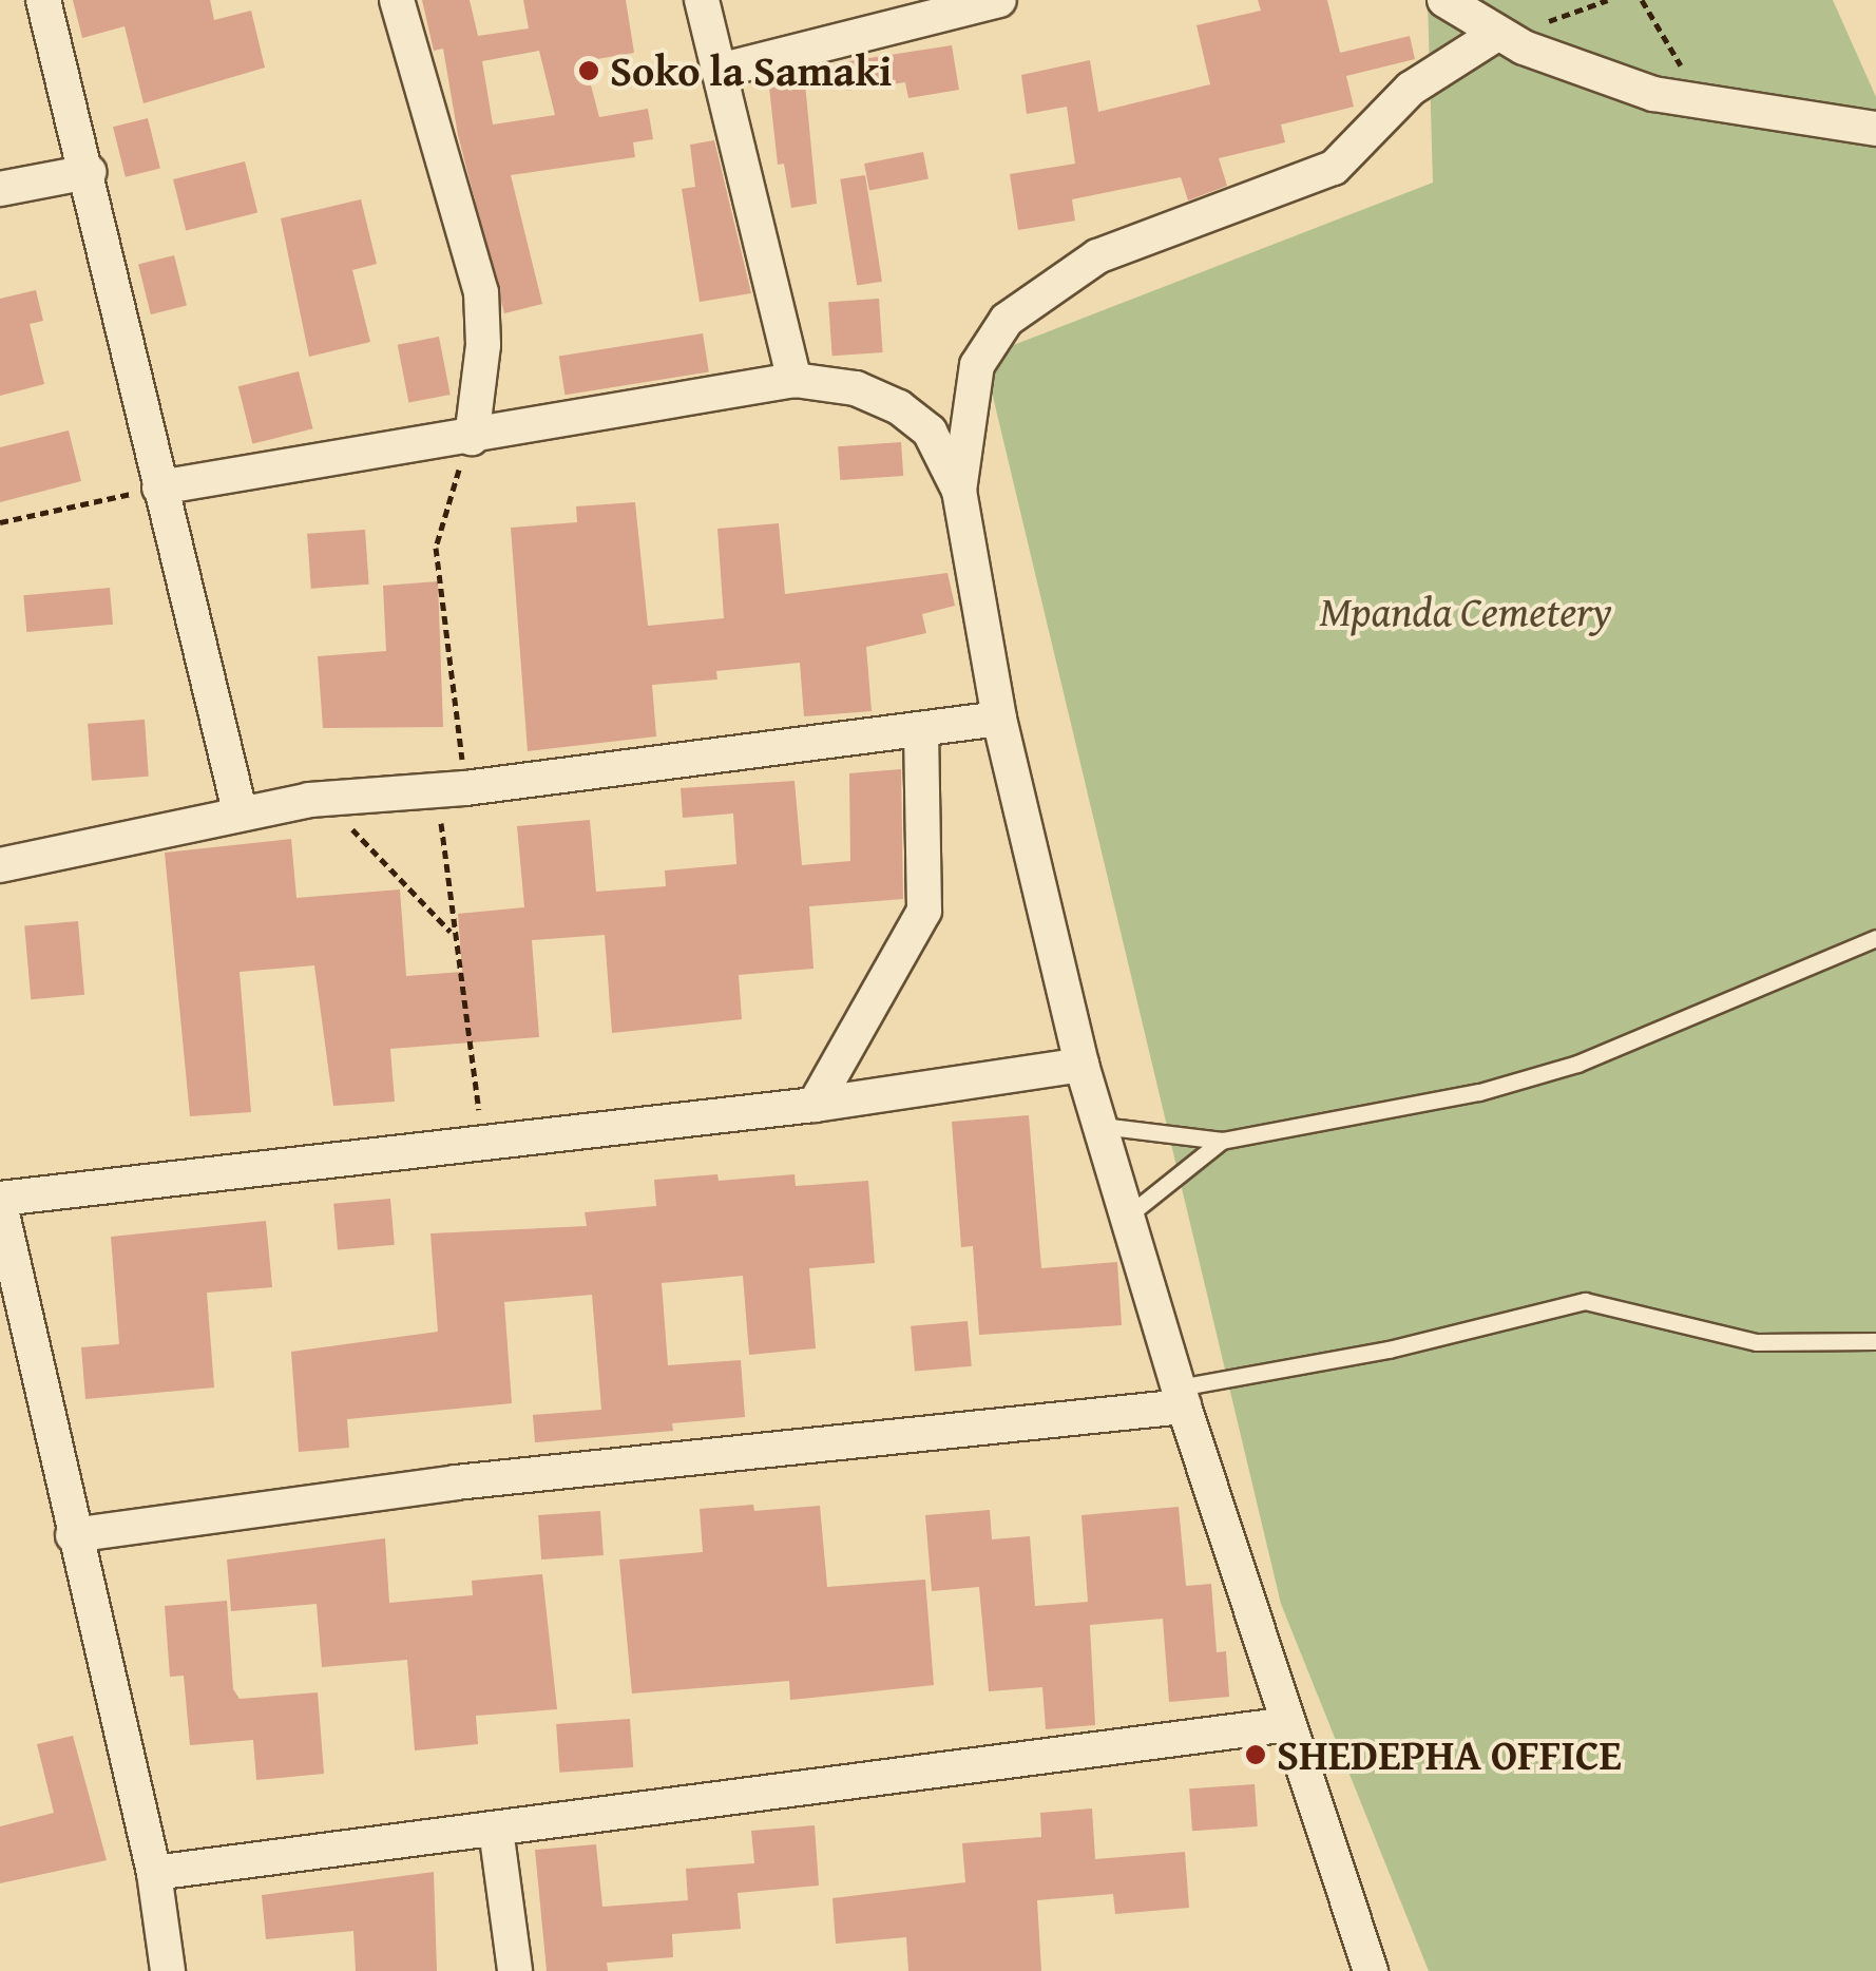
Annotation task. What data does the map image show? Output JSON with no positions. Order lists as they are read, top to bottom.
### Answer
{
  "parks": ["Mpanda Cemetery"],
  "places": ["Soko la Samaki", "SHEDEPHA OFFICE"]
}
